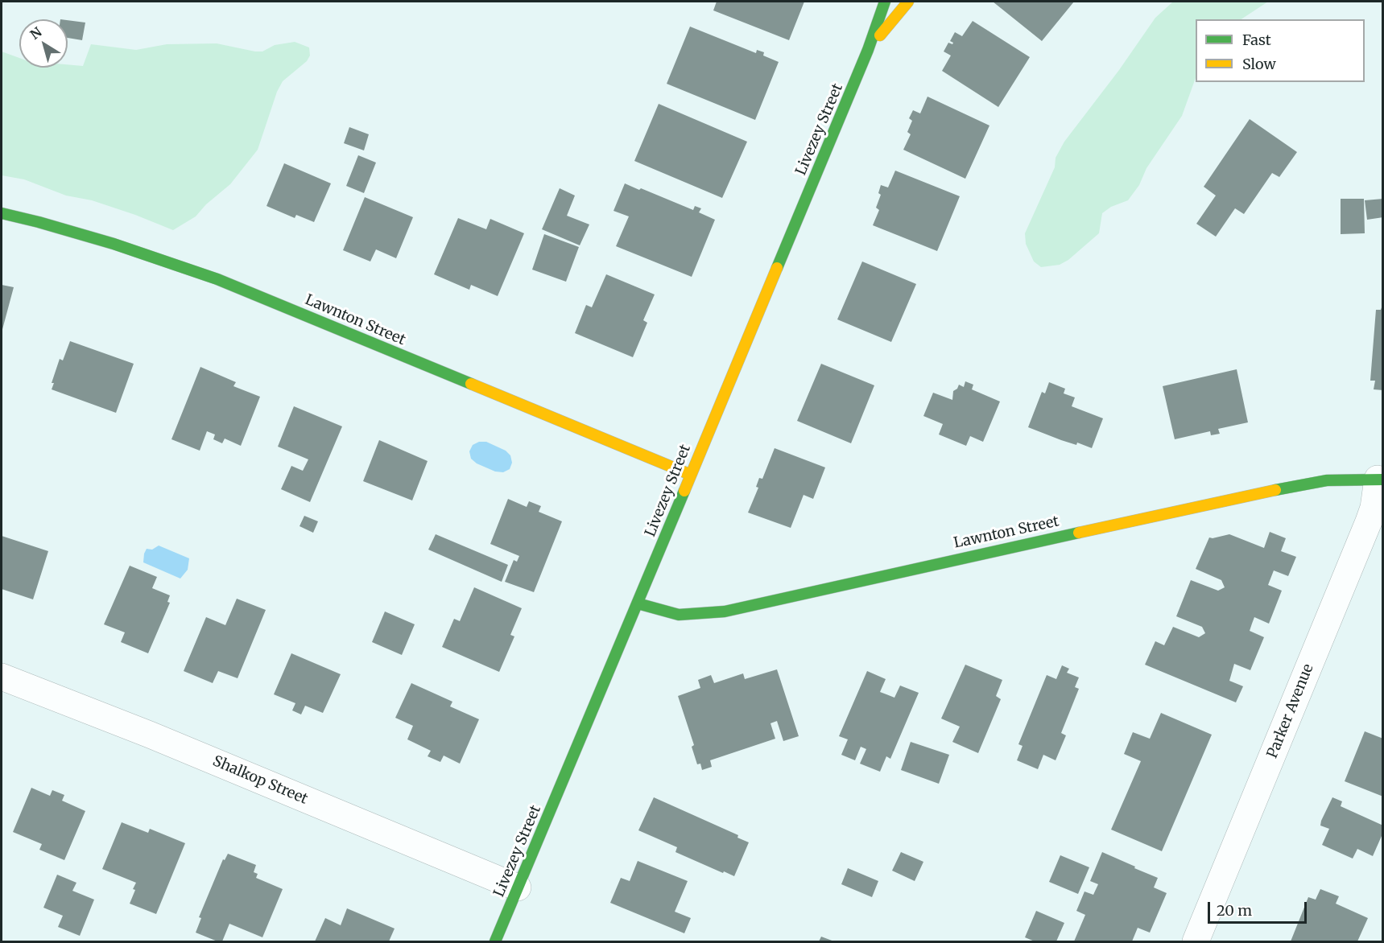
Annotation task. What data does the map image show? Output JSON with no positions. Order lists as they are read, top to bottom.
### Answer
{
  "streets": {
    "street": [
      "Livezey Street",
      "Lawnton Street",
      "Parker Avenue",
      "Shalkop Street"
    ]
  },
  "crossings": [
    ["Livezey Street", "Lawnton Street"],
    ["Livezey Street", "Shalkop Street"],
    ["Lawnton Street", "Parker Avenue"]
  ],
  "legend": ["Fast", "Slow"],
  "scale_bar": "20 m",
  "north": "top left"
}
